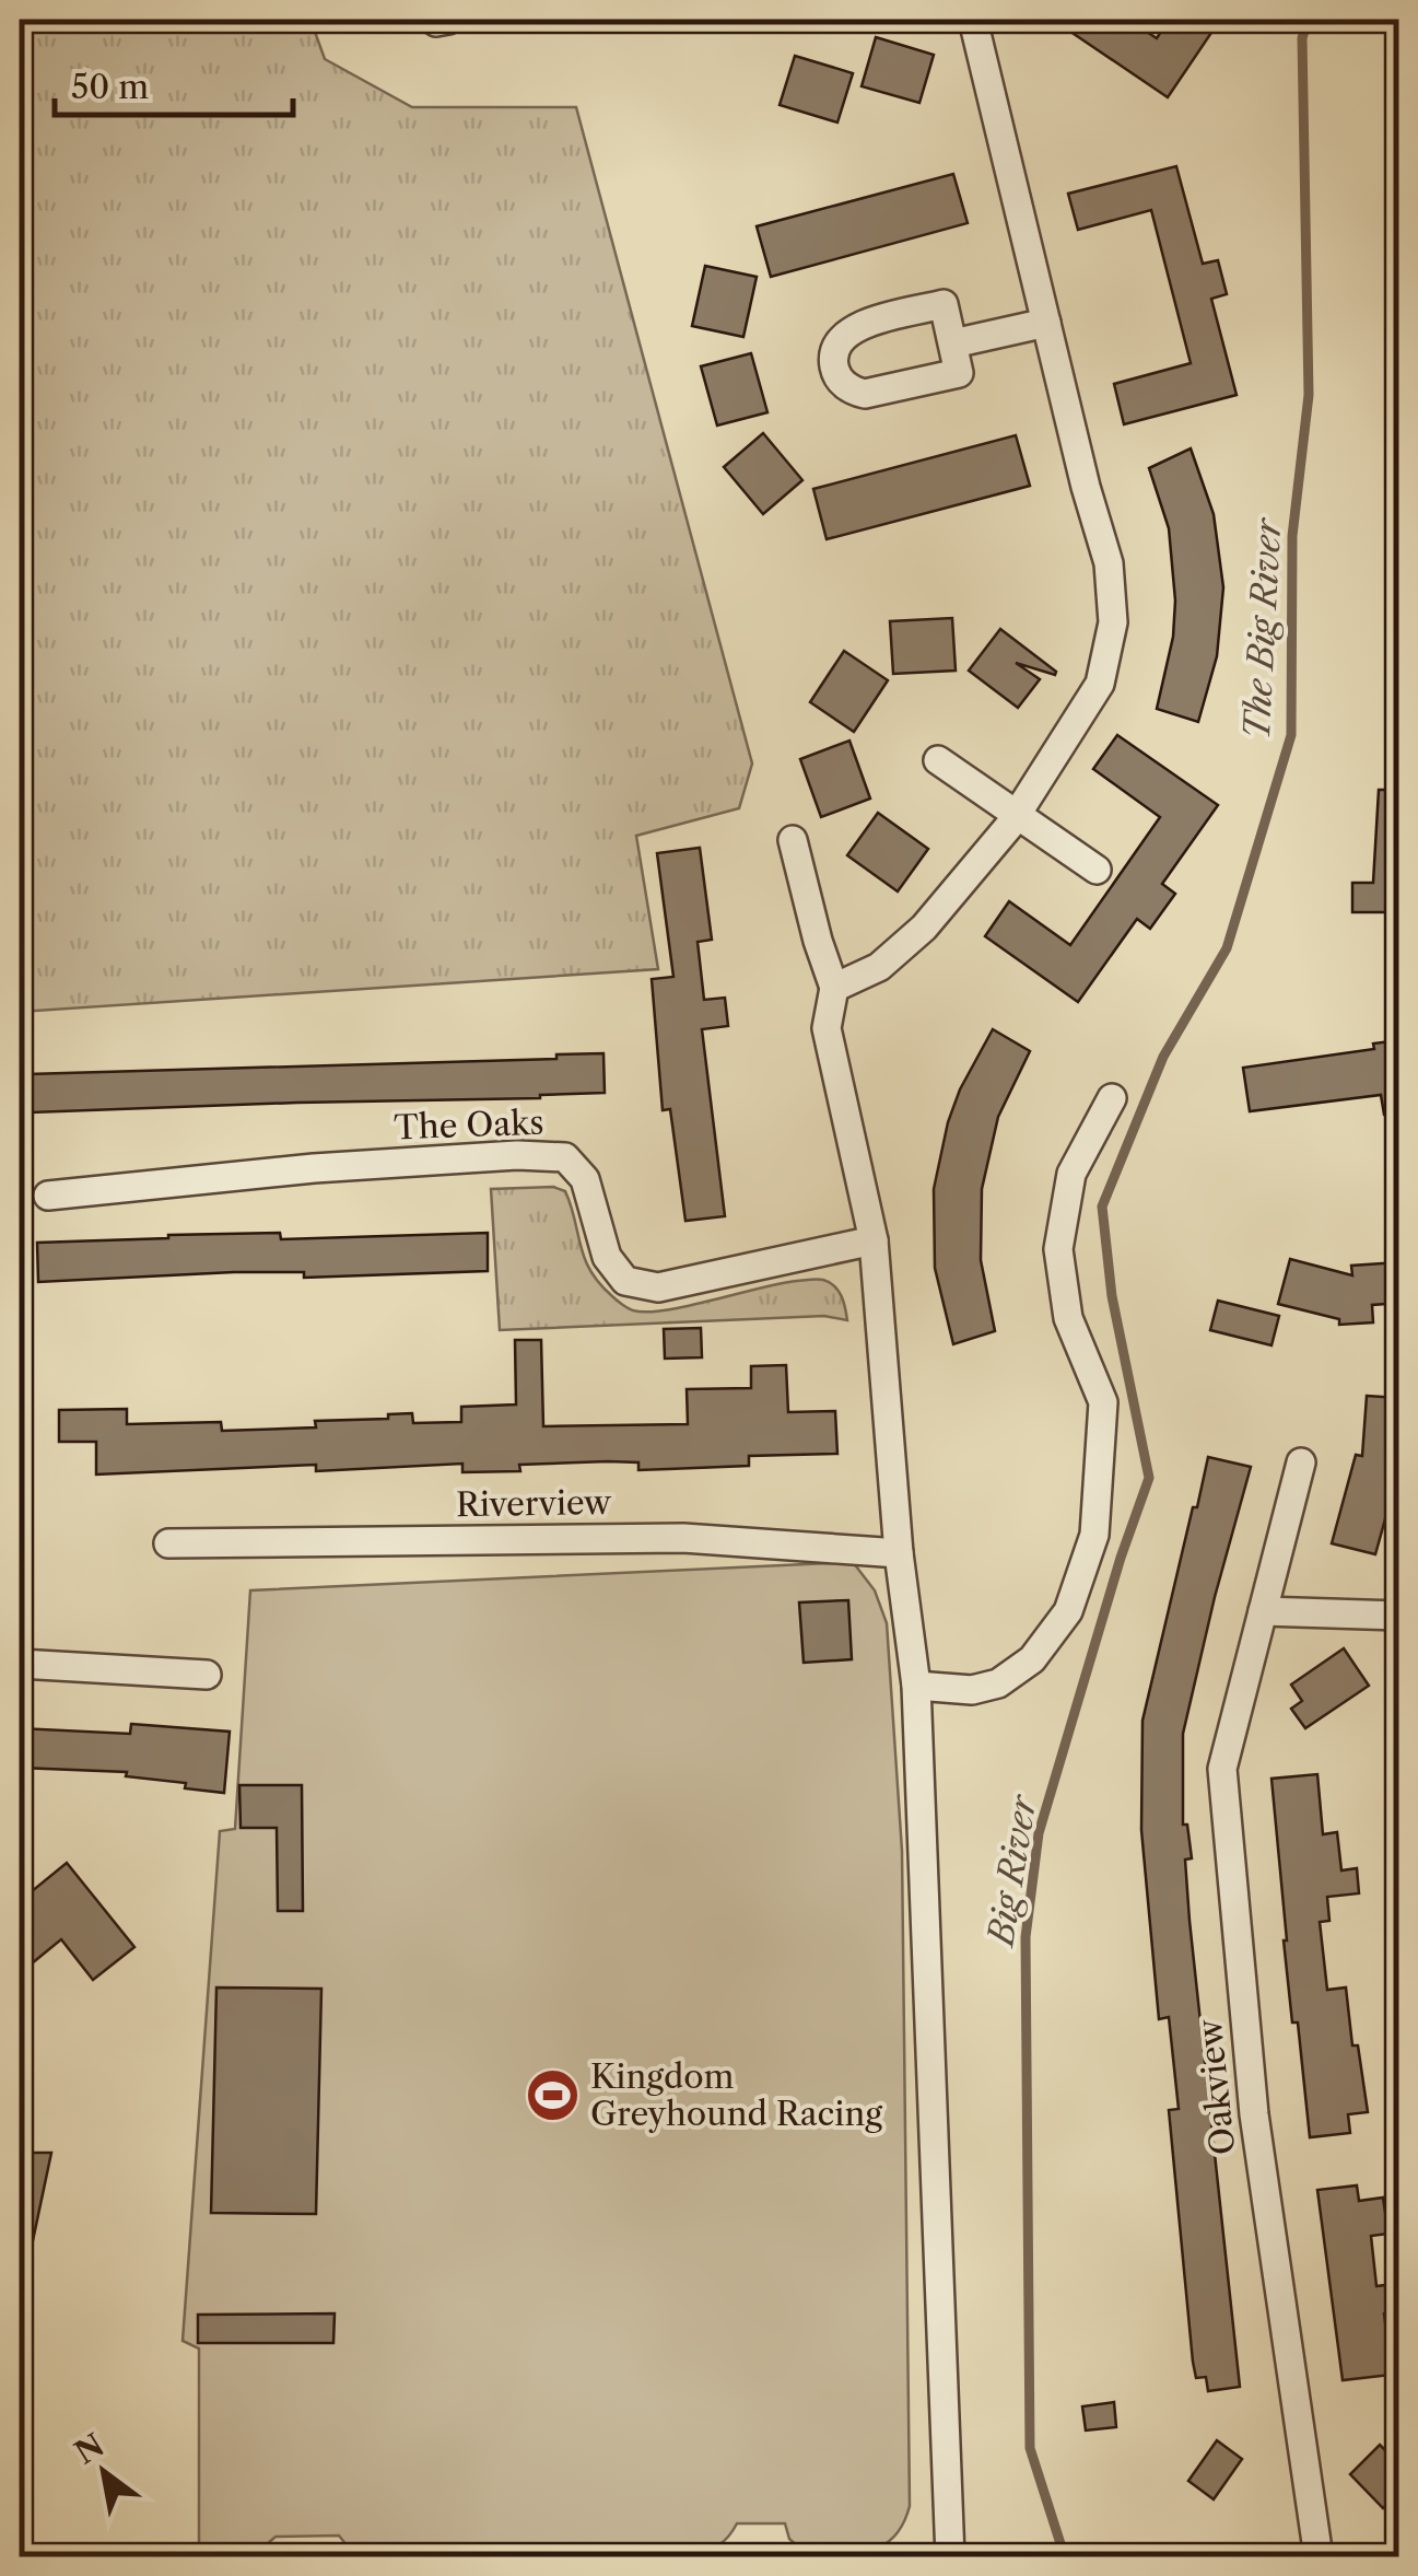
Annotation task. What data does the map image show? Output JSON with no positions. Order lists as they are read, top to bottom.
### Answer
{
  "streets": {
    "street": ["The Oaks", "Riverview", "Oakview"]
  },
  "water": ["The Big River", "Big River"],
  "places": {
    "sports": ["Kingdom Greyhound Racing"]
  },
  "scale_bar": "50 m",
  "north": "top left"
}
